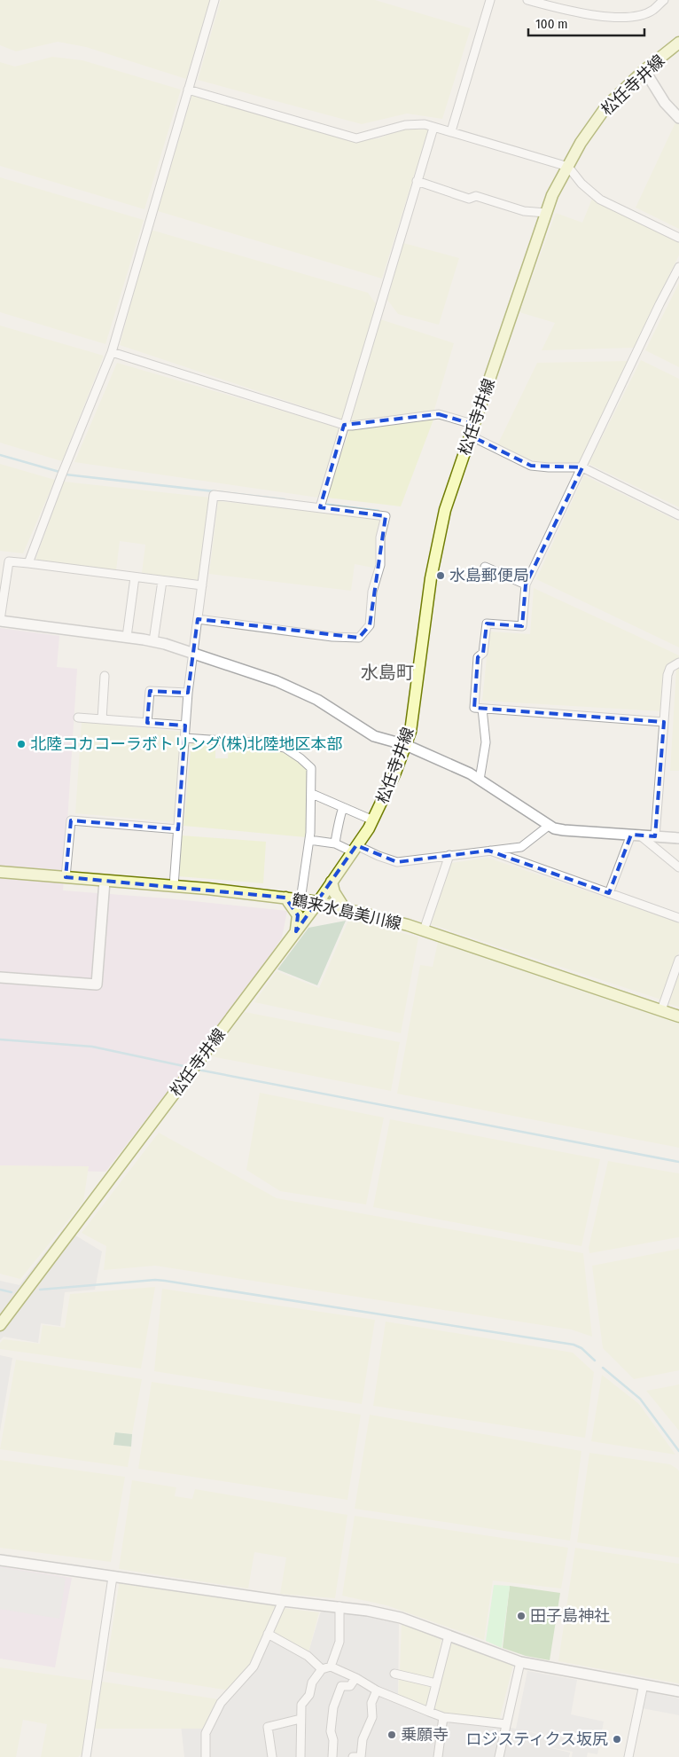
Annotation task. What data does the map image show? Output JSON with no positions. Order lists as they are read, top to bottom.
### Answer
{
  "streets": {
    "main road": ["松任寺井線", "鶴来水島美川線"]
  },
  "crossings": [
    ["松任寺井線", "鶴来水島美川線"]
  ],
  "districts": ["水島町"],
  "places": [
    "水島郵便局",
    "北陸コカコーラボトリング(株)北陸地区本部",
    "田子島神社",
    "乗願寺",
    "ロジスティクス坂尻"
  ],
  "scale_bar": "100 m"
}
